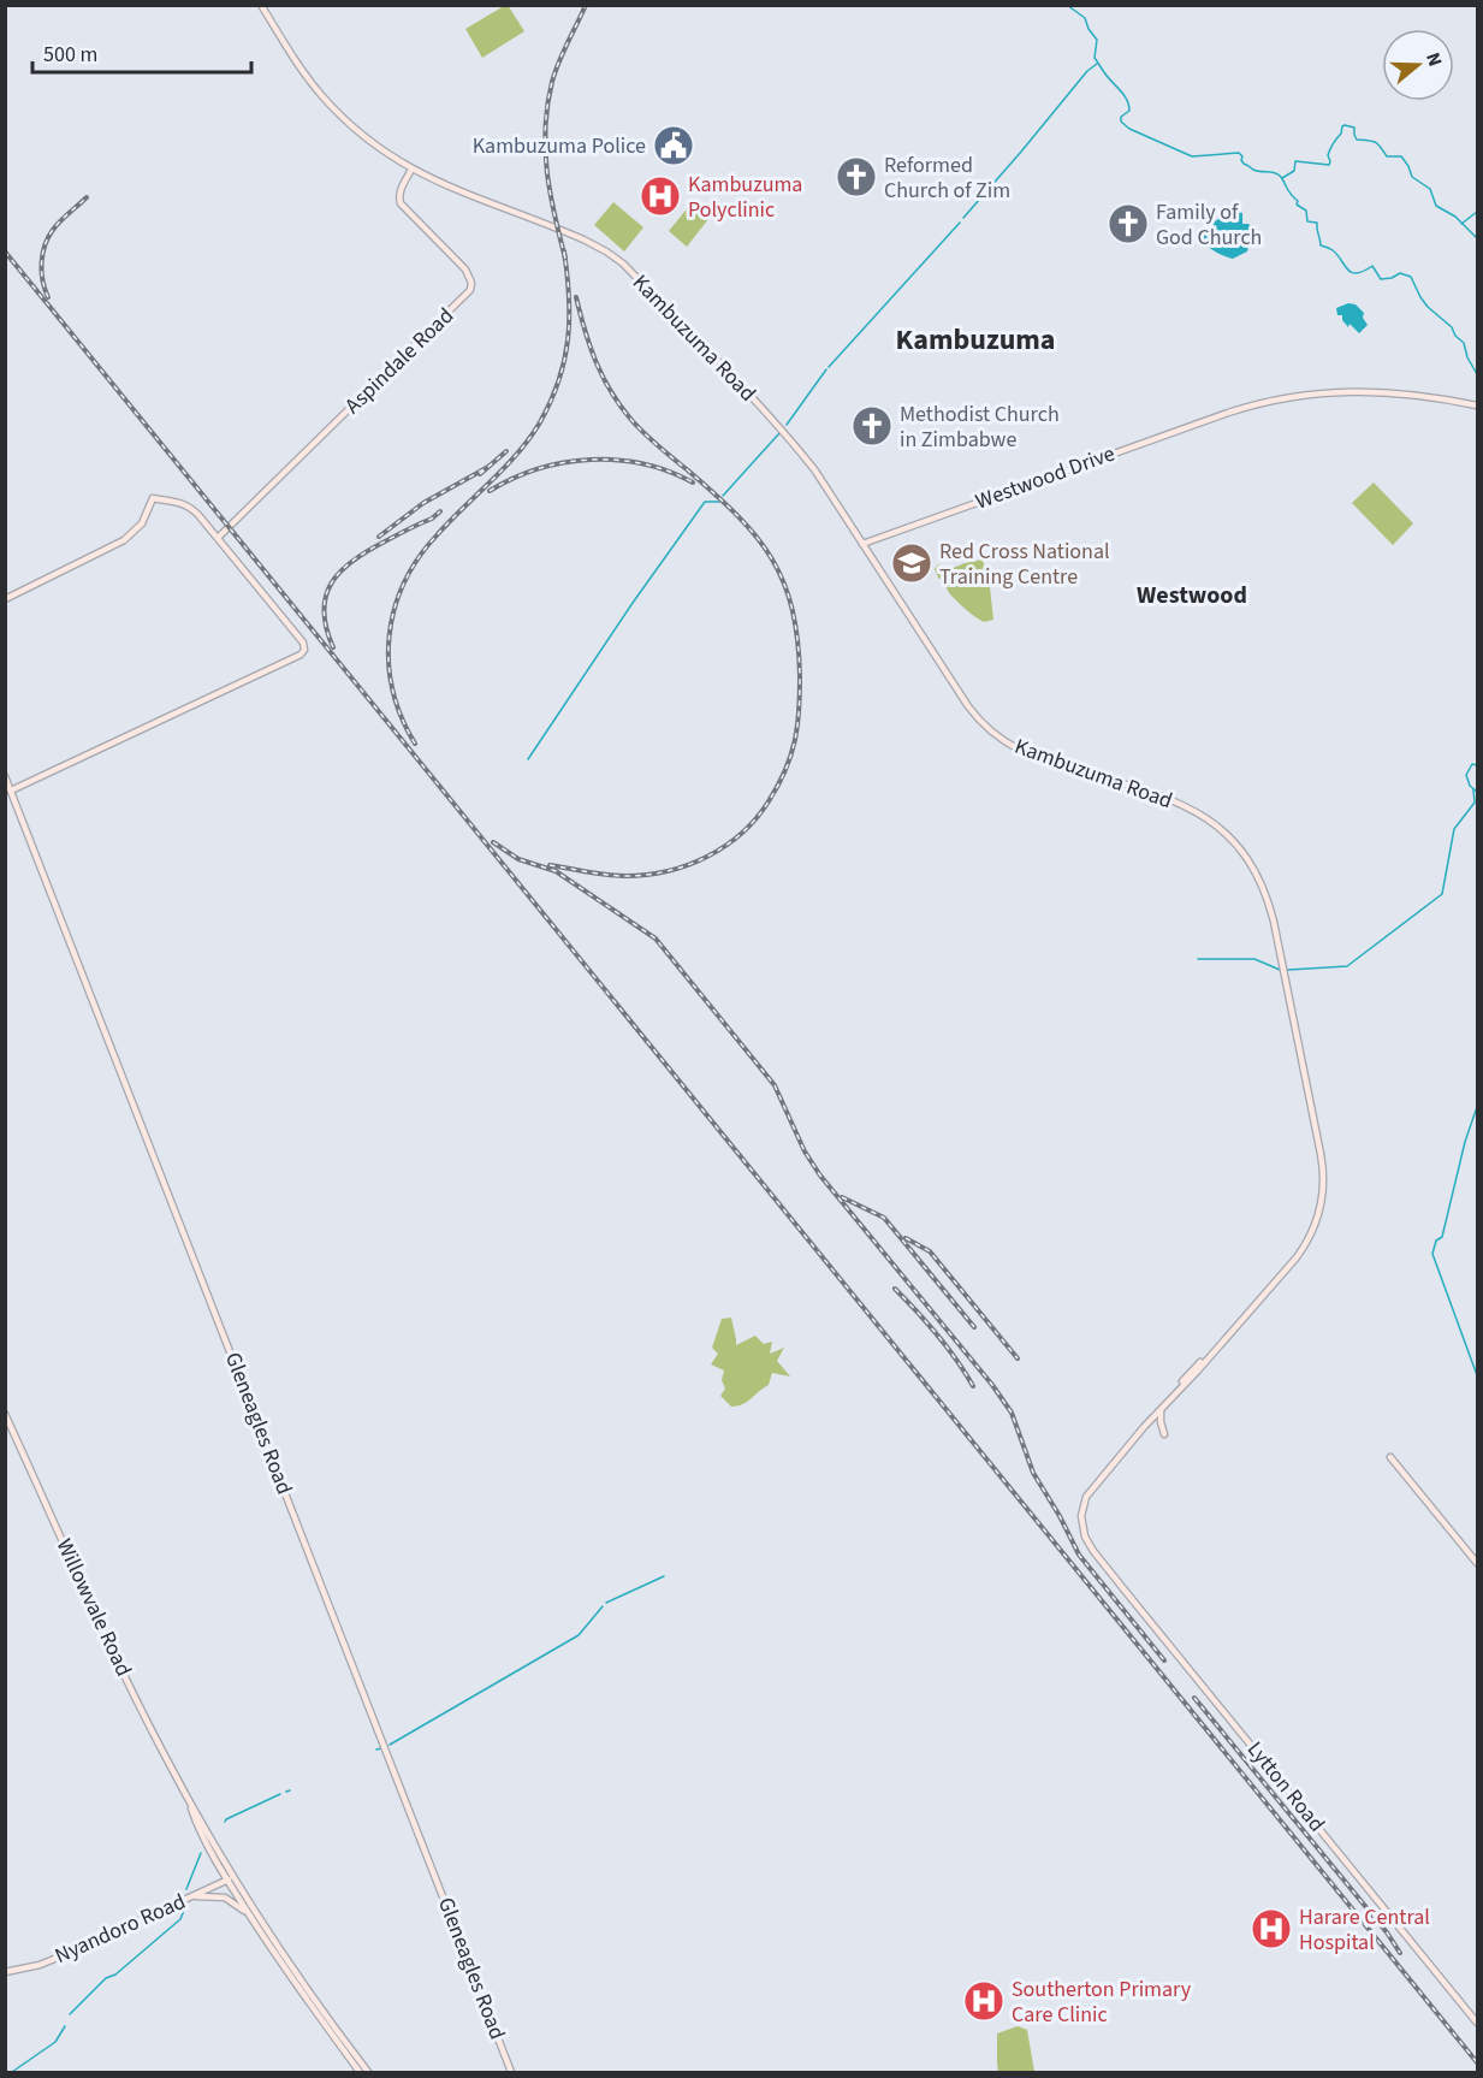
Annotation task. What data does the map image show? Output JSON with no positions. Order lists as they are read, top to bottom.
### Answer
{
  "streets": {
    "main road": [
      "Kambuzuma Road",
      "Aspindale Road",
      "Westwood Drive",
      "Gleneagles Road",
      "Willowvale Road",
      "Lytton Road",
      "Nyandoro Road"
    ]
  },
  "crossings": [
    ["Kambuzuma Road", "Aspindale Road"],
    ["Kambuzuma Road", "Westwood Drive"],
    ["Kambuzuma Road", "Lytton Road"],
    ["Willowvale Road", "Nyandoro Road"]
  ],
  "districts": ["Kambuzuma", "Westwood"],
  "places": {
    "public building": ["Kambuzuma Police"],
    "church": ["Reformed Church of Zim", "Family of God Church", "Methodist Church in Zimbabwe"],
    "hospital": ["Kambuzuma Polyclinic", "Harare Central Hospital", "Southerton Primary Care Clinic"],
    "school or university": ["Red Cross National Training Centre"]
  },
  "scale_bar": "500 m",
  "north": "right"
}
